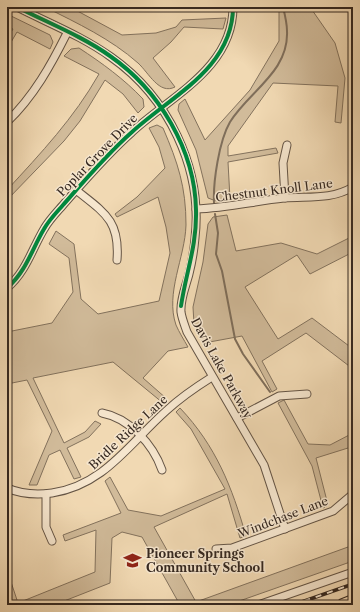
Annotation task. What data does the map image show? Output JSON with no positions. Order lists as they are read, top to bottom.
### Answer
{
  "streets": {
    "street": [
      "Poplar Grove Drive",
      "Chestnut Knoll Lane",
      "Davis Lake Parkway",
      "Bridle Ridge Lane",
      "Windchase Lane"
    ]
  },
  "crossings": [
    ["Poplar Grove Drive", "Davis Lake Parkway"],
    ["Chestnut Knoll Lane", "Davis Lake Parkway"],
    ["Davis Lake Parkway", "Bridle Ridge Lane"],
    ["Davis Lake Parkway", "Windchase Lane"]
  ],
  "places": {
    "school or university": ["Pioneer Springs Community School"]
  }
}
